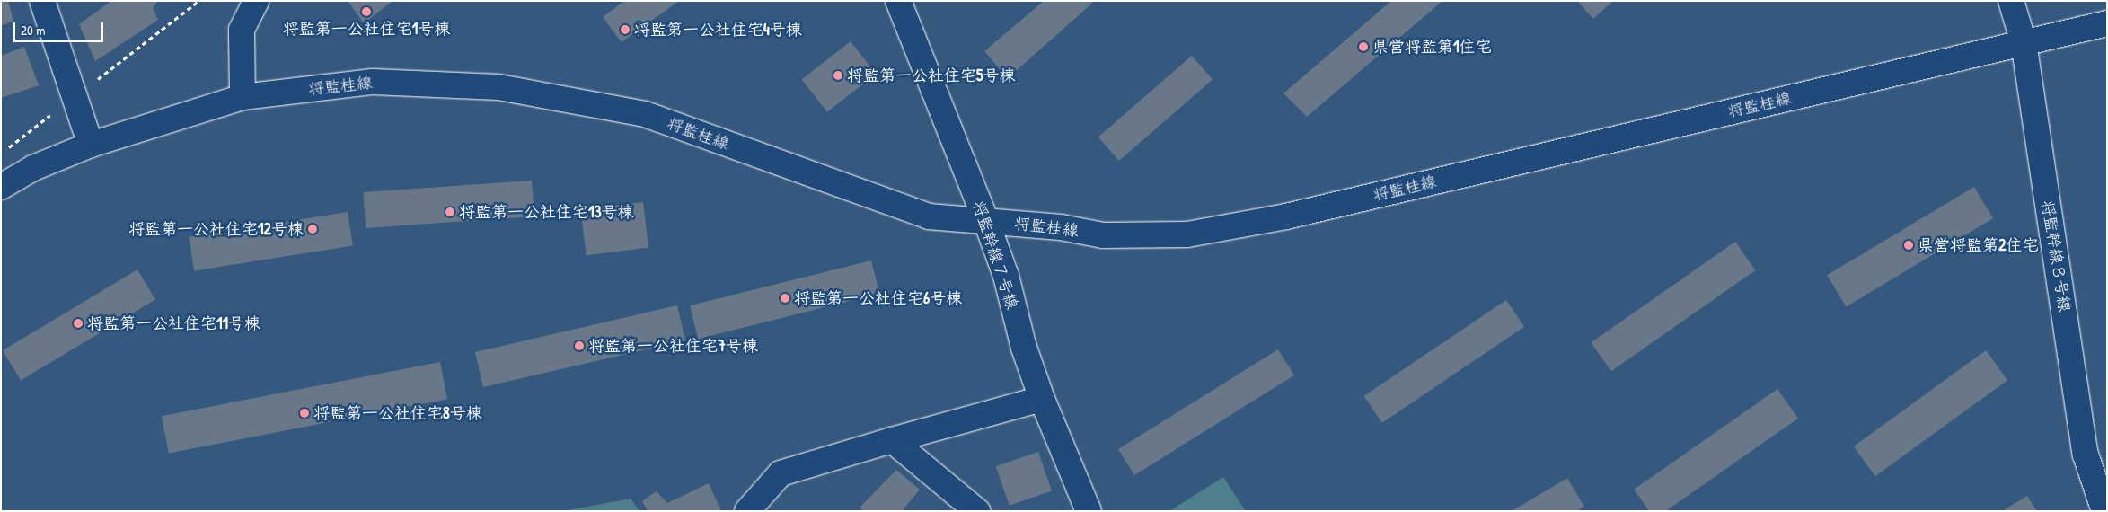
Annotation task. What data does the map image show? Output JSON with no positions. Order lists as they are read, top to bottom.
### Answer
{
  "streets": {
    "street": ["将監桂線", "将監幹線７号線", "将監幹線８号線"]
  },
  "crossings": [
    ["将監桂線", "将監幹線７号線"],
    ["将監桂線", "将監幹線８号線"]
  ],
  "places": [
    "将監第一公社住宅1号棟",
    "将監第一公社住宅4号棟",
    "県営将監第1住宅",
    "将監第一公社住宅5号棟",
    "将監第一公社住宅13号棟",
    "将監第一公社住宅12号棟",
    "県営将監第2住宅",
    "将監第一公社住宅6号棟",
    "将監第一公社住宅11号棟",
    "将監第一公社住宅7号棟",
    "将監第一公社住宅8号棟"
  ],
  "scale_bar": "20 m"
}
